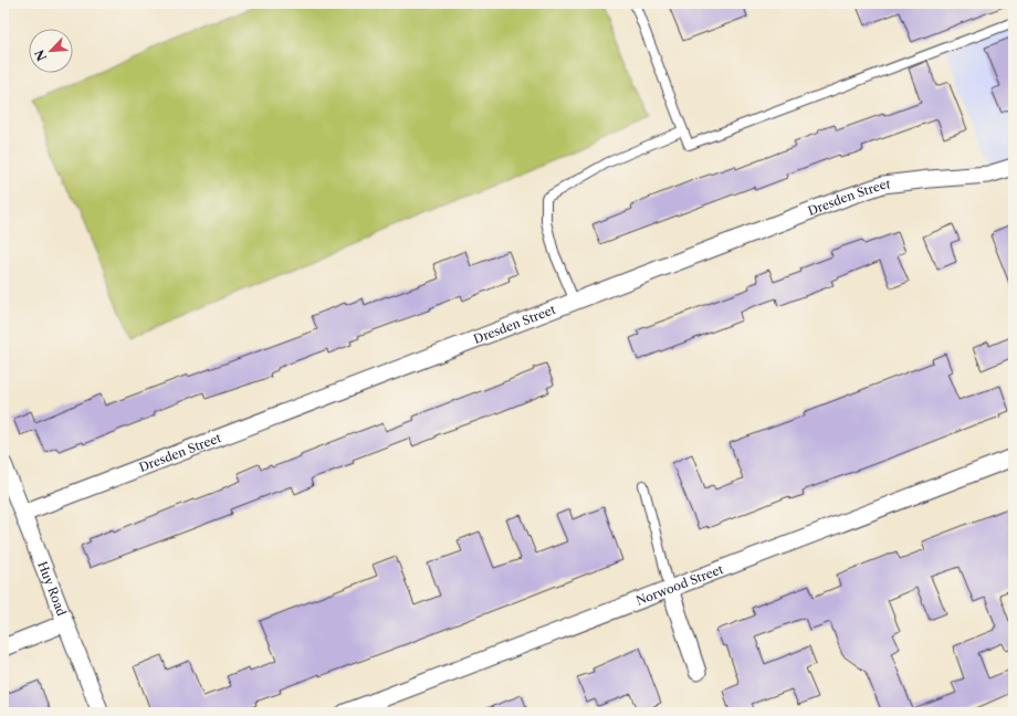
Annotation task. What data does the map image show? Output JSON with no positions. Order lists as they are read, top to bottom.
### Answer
{
  "streets": {
    "street": ["Dresden Street", "Norwood Street", "Huy Road"]
  },
  "crossings": [
    ["Dresden Street", "Huy Road"]
  ],
  "north": "bottom left"
}
